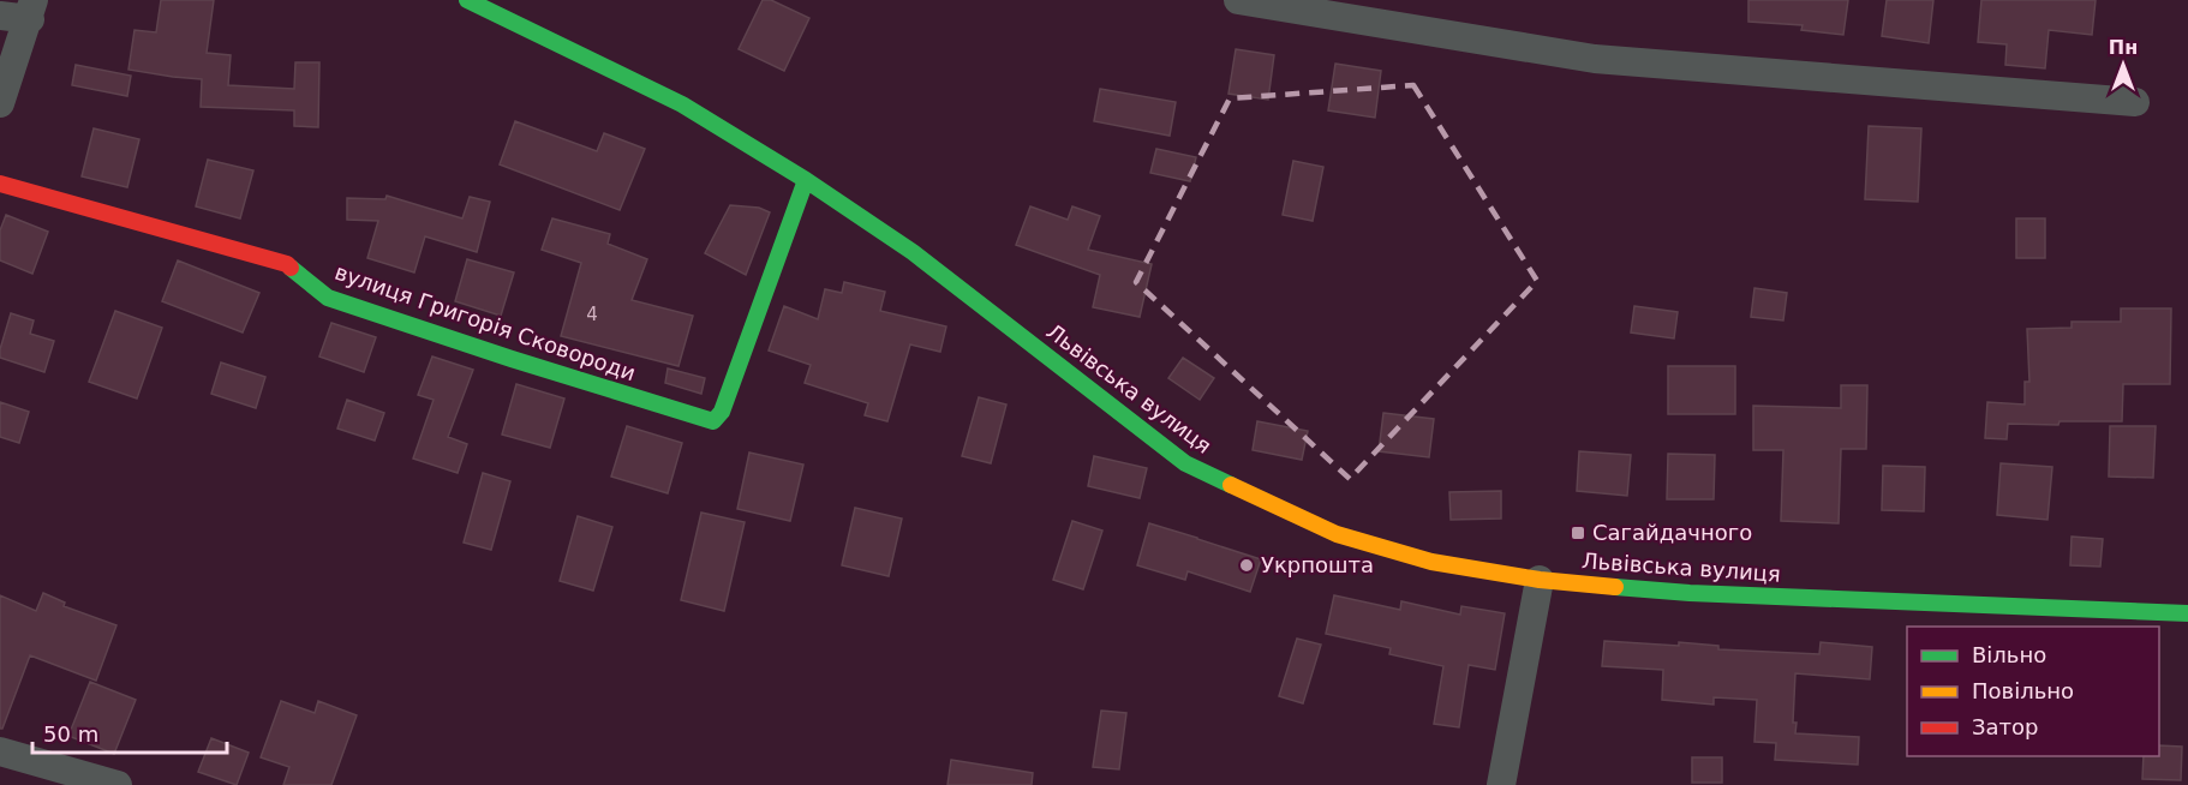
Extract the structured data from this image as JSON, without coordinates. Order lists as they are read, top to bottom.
{
  "streets": {
    "main road": ["вулиця Григорія Сковороди", "Львівська вулиця"]
  },
  "crossings": [
    ["вулиця Григорія Сковороди", "Львівська вулиця"]
  ],
  "places": {
    "transit": ["Сагайдачного"],
    "other": ["Укрпошта"]
  },
  "house_numbers": ["4"],
  "legend": ["Вільно", "Повільно", "Затор"],
  "scale_bar": "50 m",
  "north": "top"
}
